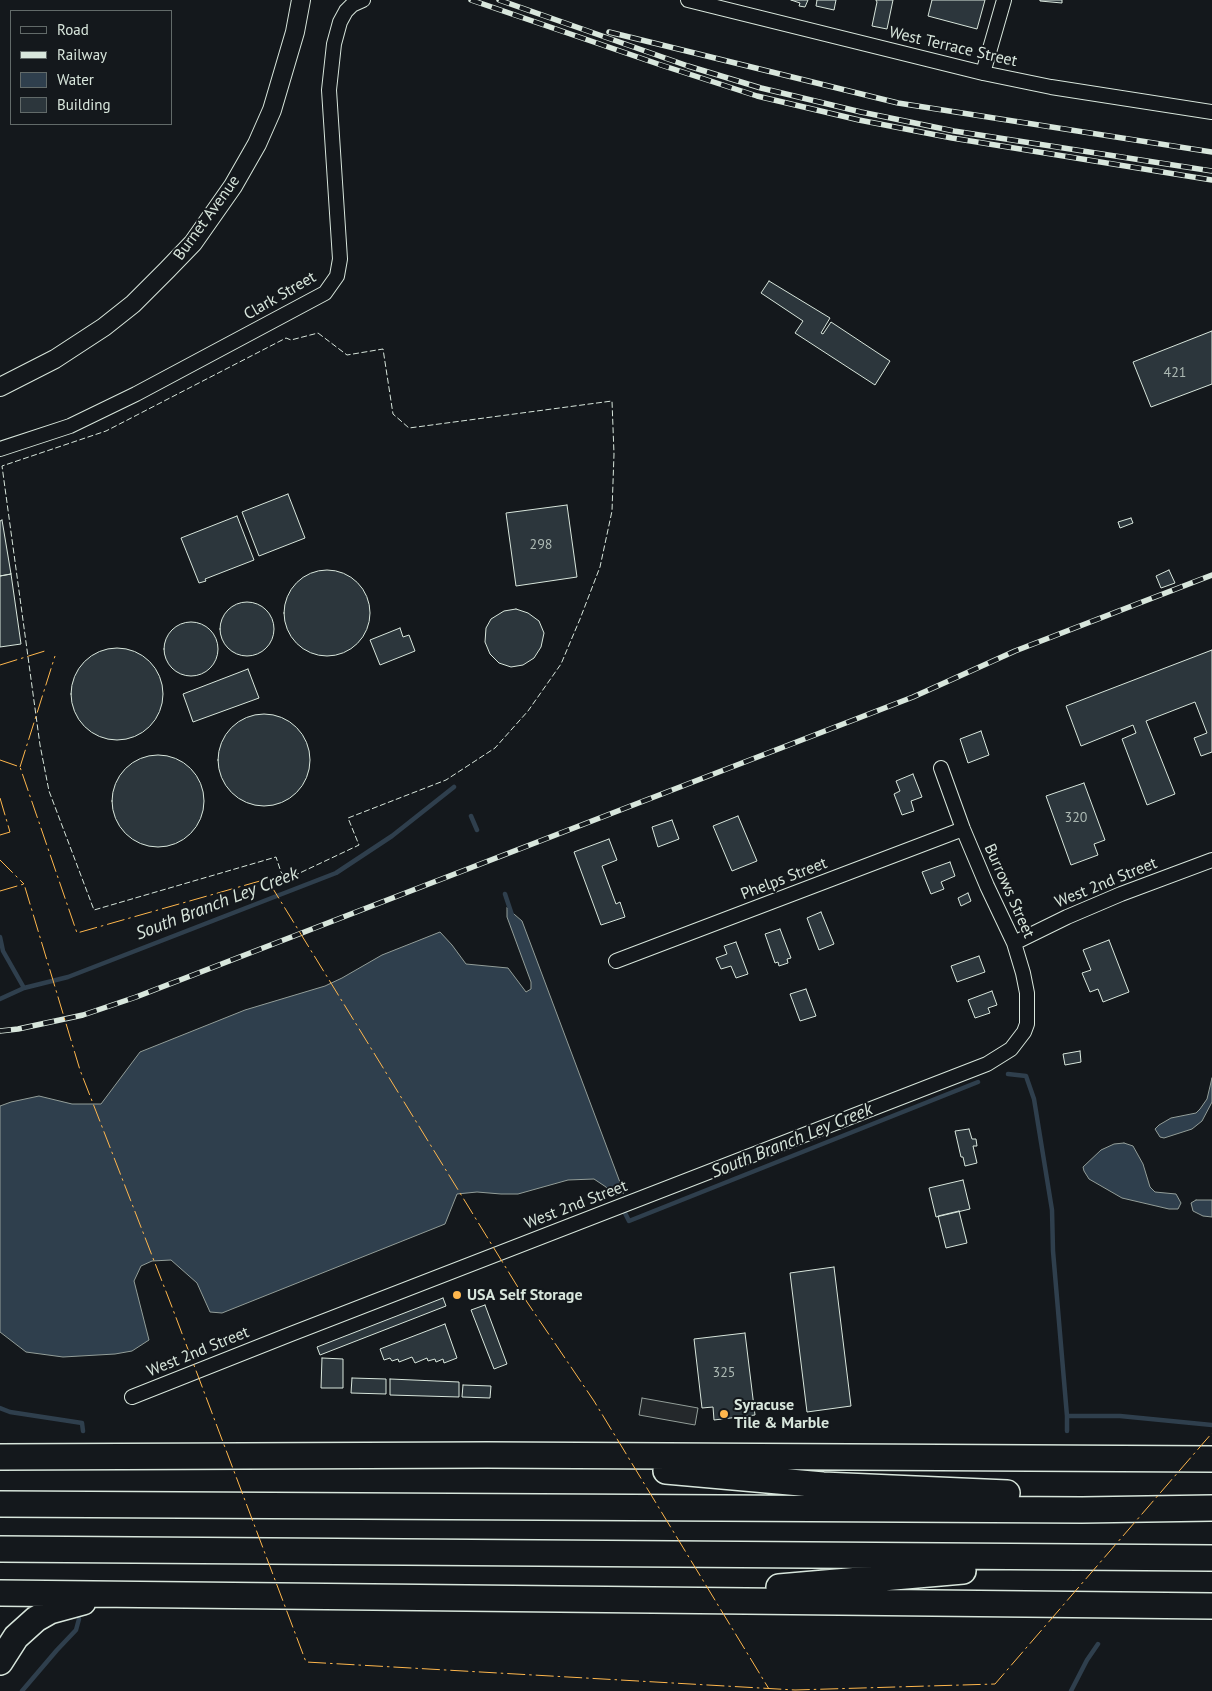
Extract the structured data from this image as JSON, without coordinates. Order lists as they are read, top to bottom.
{
  "streets": {
    "street": [
      "West Terrace Street",
      "Burnet Avenue",
      "Clark Street",
      "Phelps Street",
      "West 2nd Street",
      "Burrows Street"
    ]
  },
  "crossings": [
    ["Phelps Street", "Burrows Street"],
    ["West 2nd Street", "Burrows Street"]
  ],
  "water": ["South Branch Ley Creek"],
  "places": ["USA Self Storage", "Syracuse Tile & Marble"],
  "house_numbers": [
    "421",
    "298",
    "320",
    "325"
  ],
  "legend": [
    "Road",
    "Railway",
    "Water",
    "Building"
  ]
}
